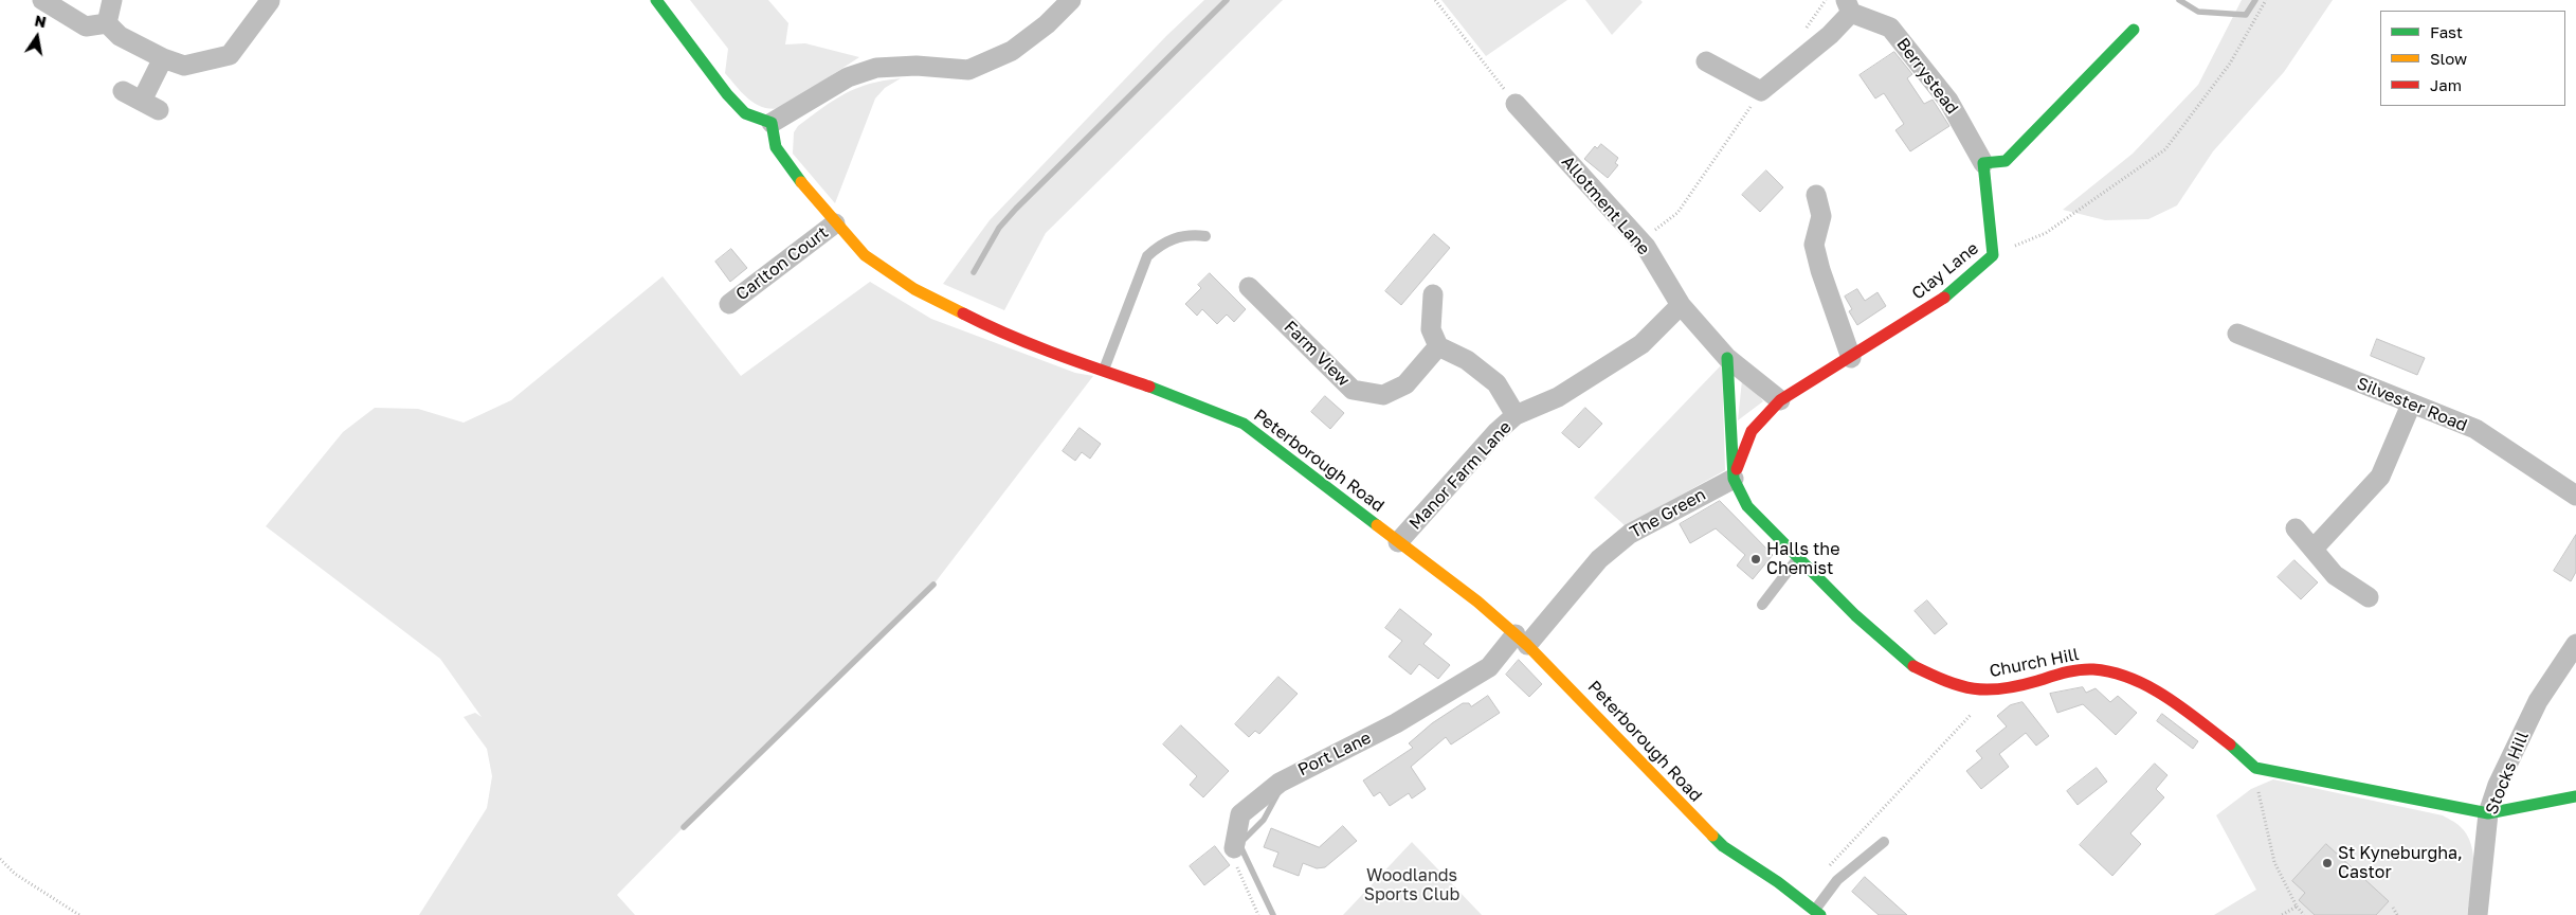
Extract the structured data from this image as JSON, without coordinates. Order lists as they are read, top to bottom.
{
  "streets": {
    "street": [
      "Berrystead",
      "Allotment Lane",
      "Carlton Court",
      "Clay Lane",
      "Farm View",
      "Silvester Road",
      "Peterborough Road",
      "Manor Farm Lane",
      "The Green",
      "Church Hill",
      "Port Lane",
      "Stocks Hill"
    ]
  },
  "crossings": [
    ["Allotment Lane", "Clay Lane"],
    ["Allotment Lane", "Manor Farm Lane"],
    ["Carlton Court", "Peterborough Road"],
    ["Clay Lane", "The Green"],
    ["Clay Lane", "Church Hill"],
    ["Peterborough Road", "Manor Farm Lane"],
    ["Peterborough Road", "The Green"],
    ["Peterborough Road", "Port Lane"],
    ["The Green", "Church Hill"],
    ["The Green", "Port Lane"]
  ],
  "parks": ["Woodlands Sports Club"],
  "places": ["Halls the Chemist", "St Kyneburgha, Castor"],
  "legend": ["Fast", "Slow", "Jam"],
  "north": "top"
}
